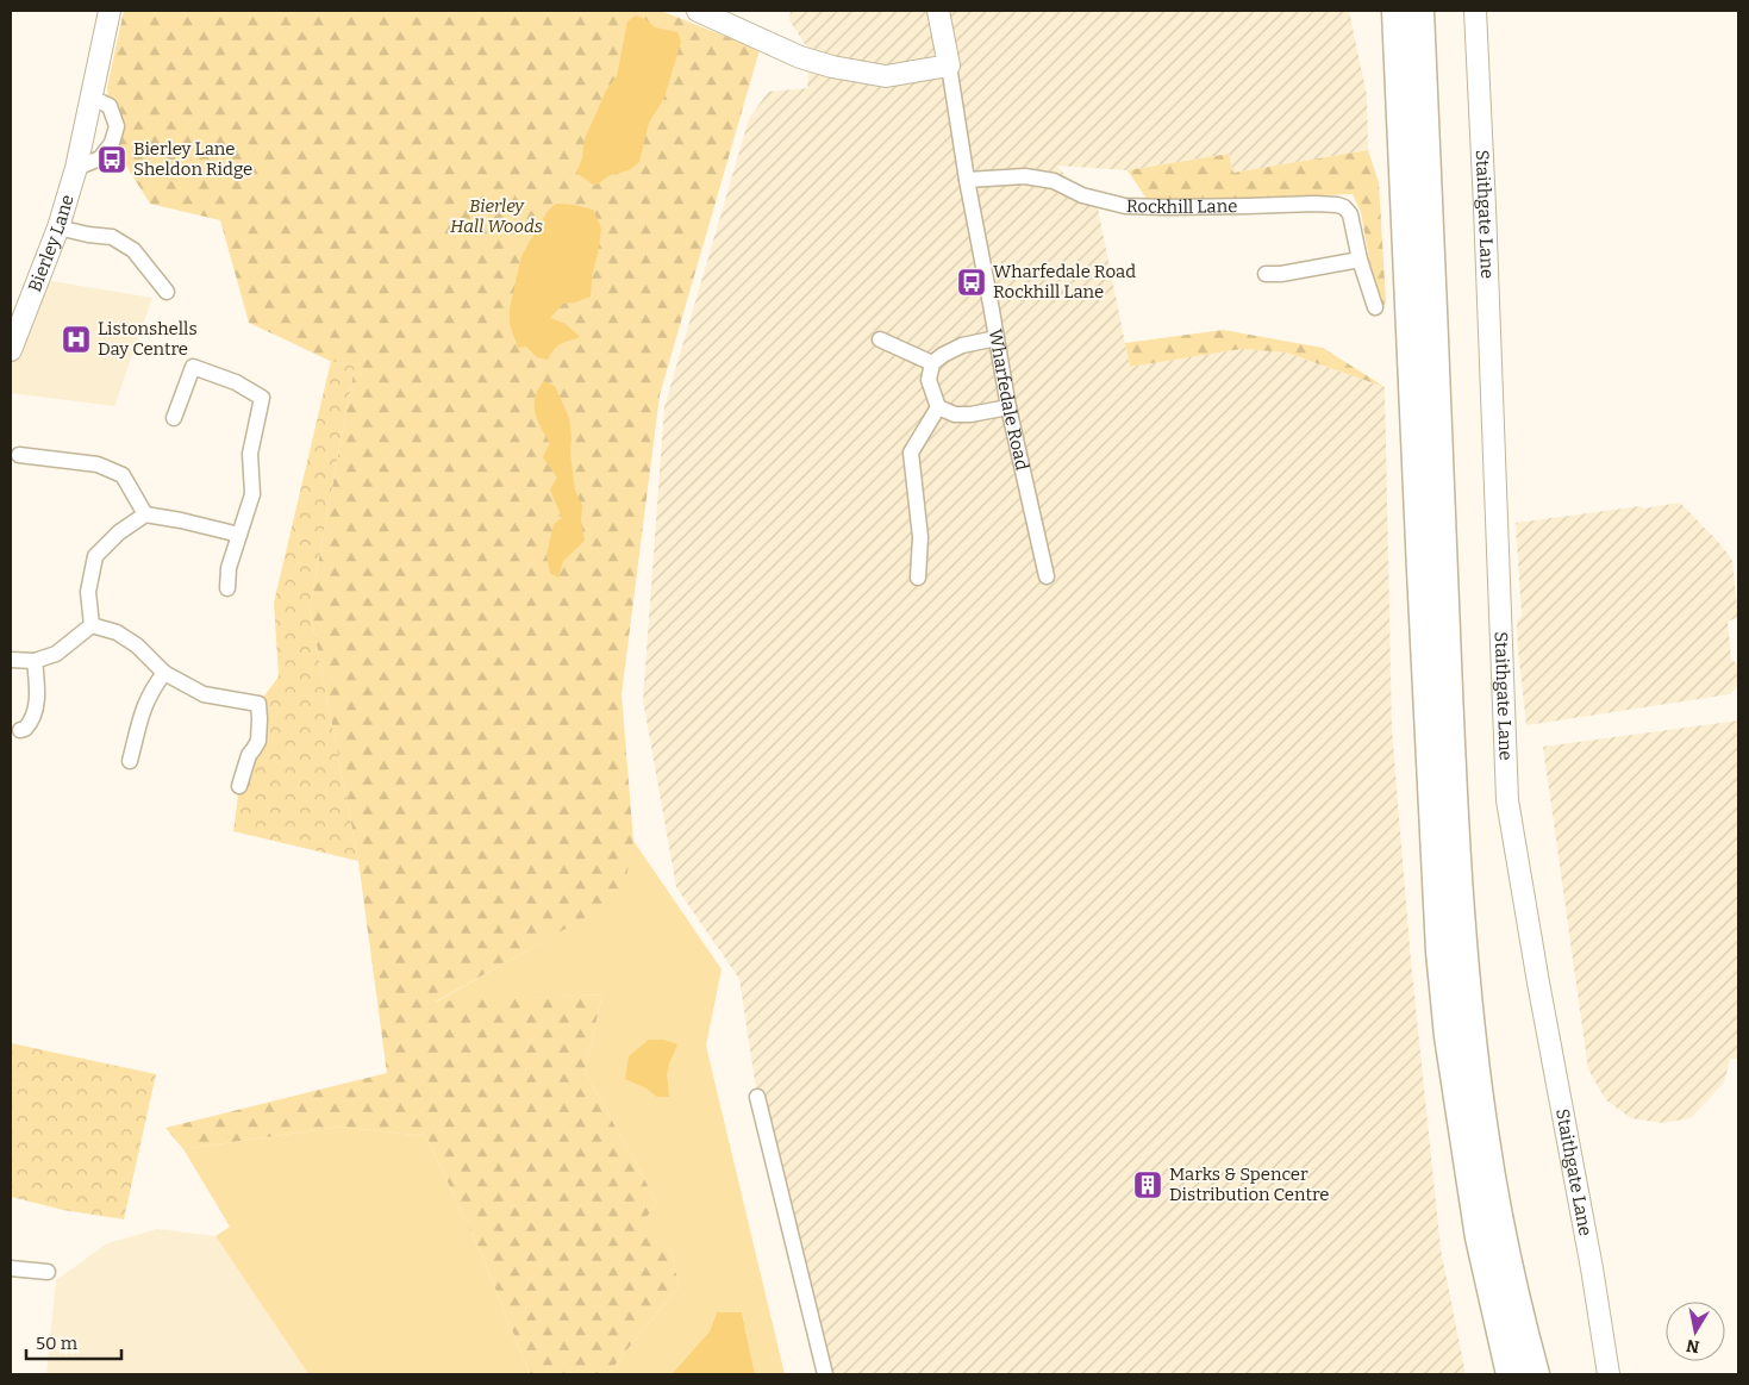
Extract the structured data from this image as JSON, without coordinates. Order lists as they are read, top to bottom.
{
  "streets": {
    "street": [
      "Rockhill Lane",
      "Staithgate Lane",
      "Bierley Lane",
      "Wharfedale Road"
    ]
  },
  "crossings": [
    ["Rockhill Lane", "Wharfedale Road"]
  ],
  "parks": ["Bierley Hall Woods"],
  "places": {
    "bus stop": ["Bierley Lane Sheldon Ridge", "Wharfedale Road Rockhill Lane"],
    "hospital": ["Listonshells Day Centre"],
    "building": ["Marks & Spencer Distribution Centre"]
  },
  "scale_bar": "50 m",
  "north": "bottom"
}
